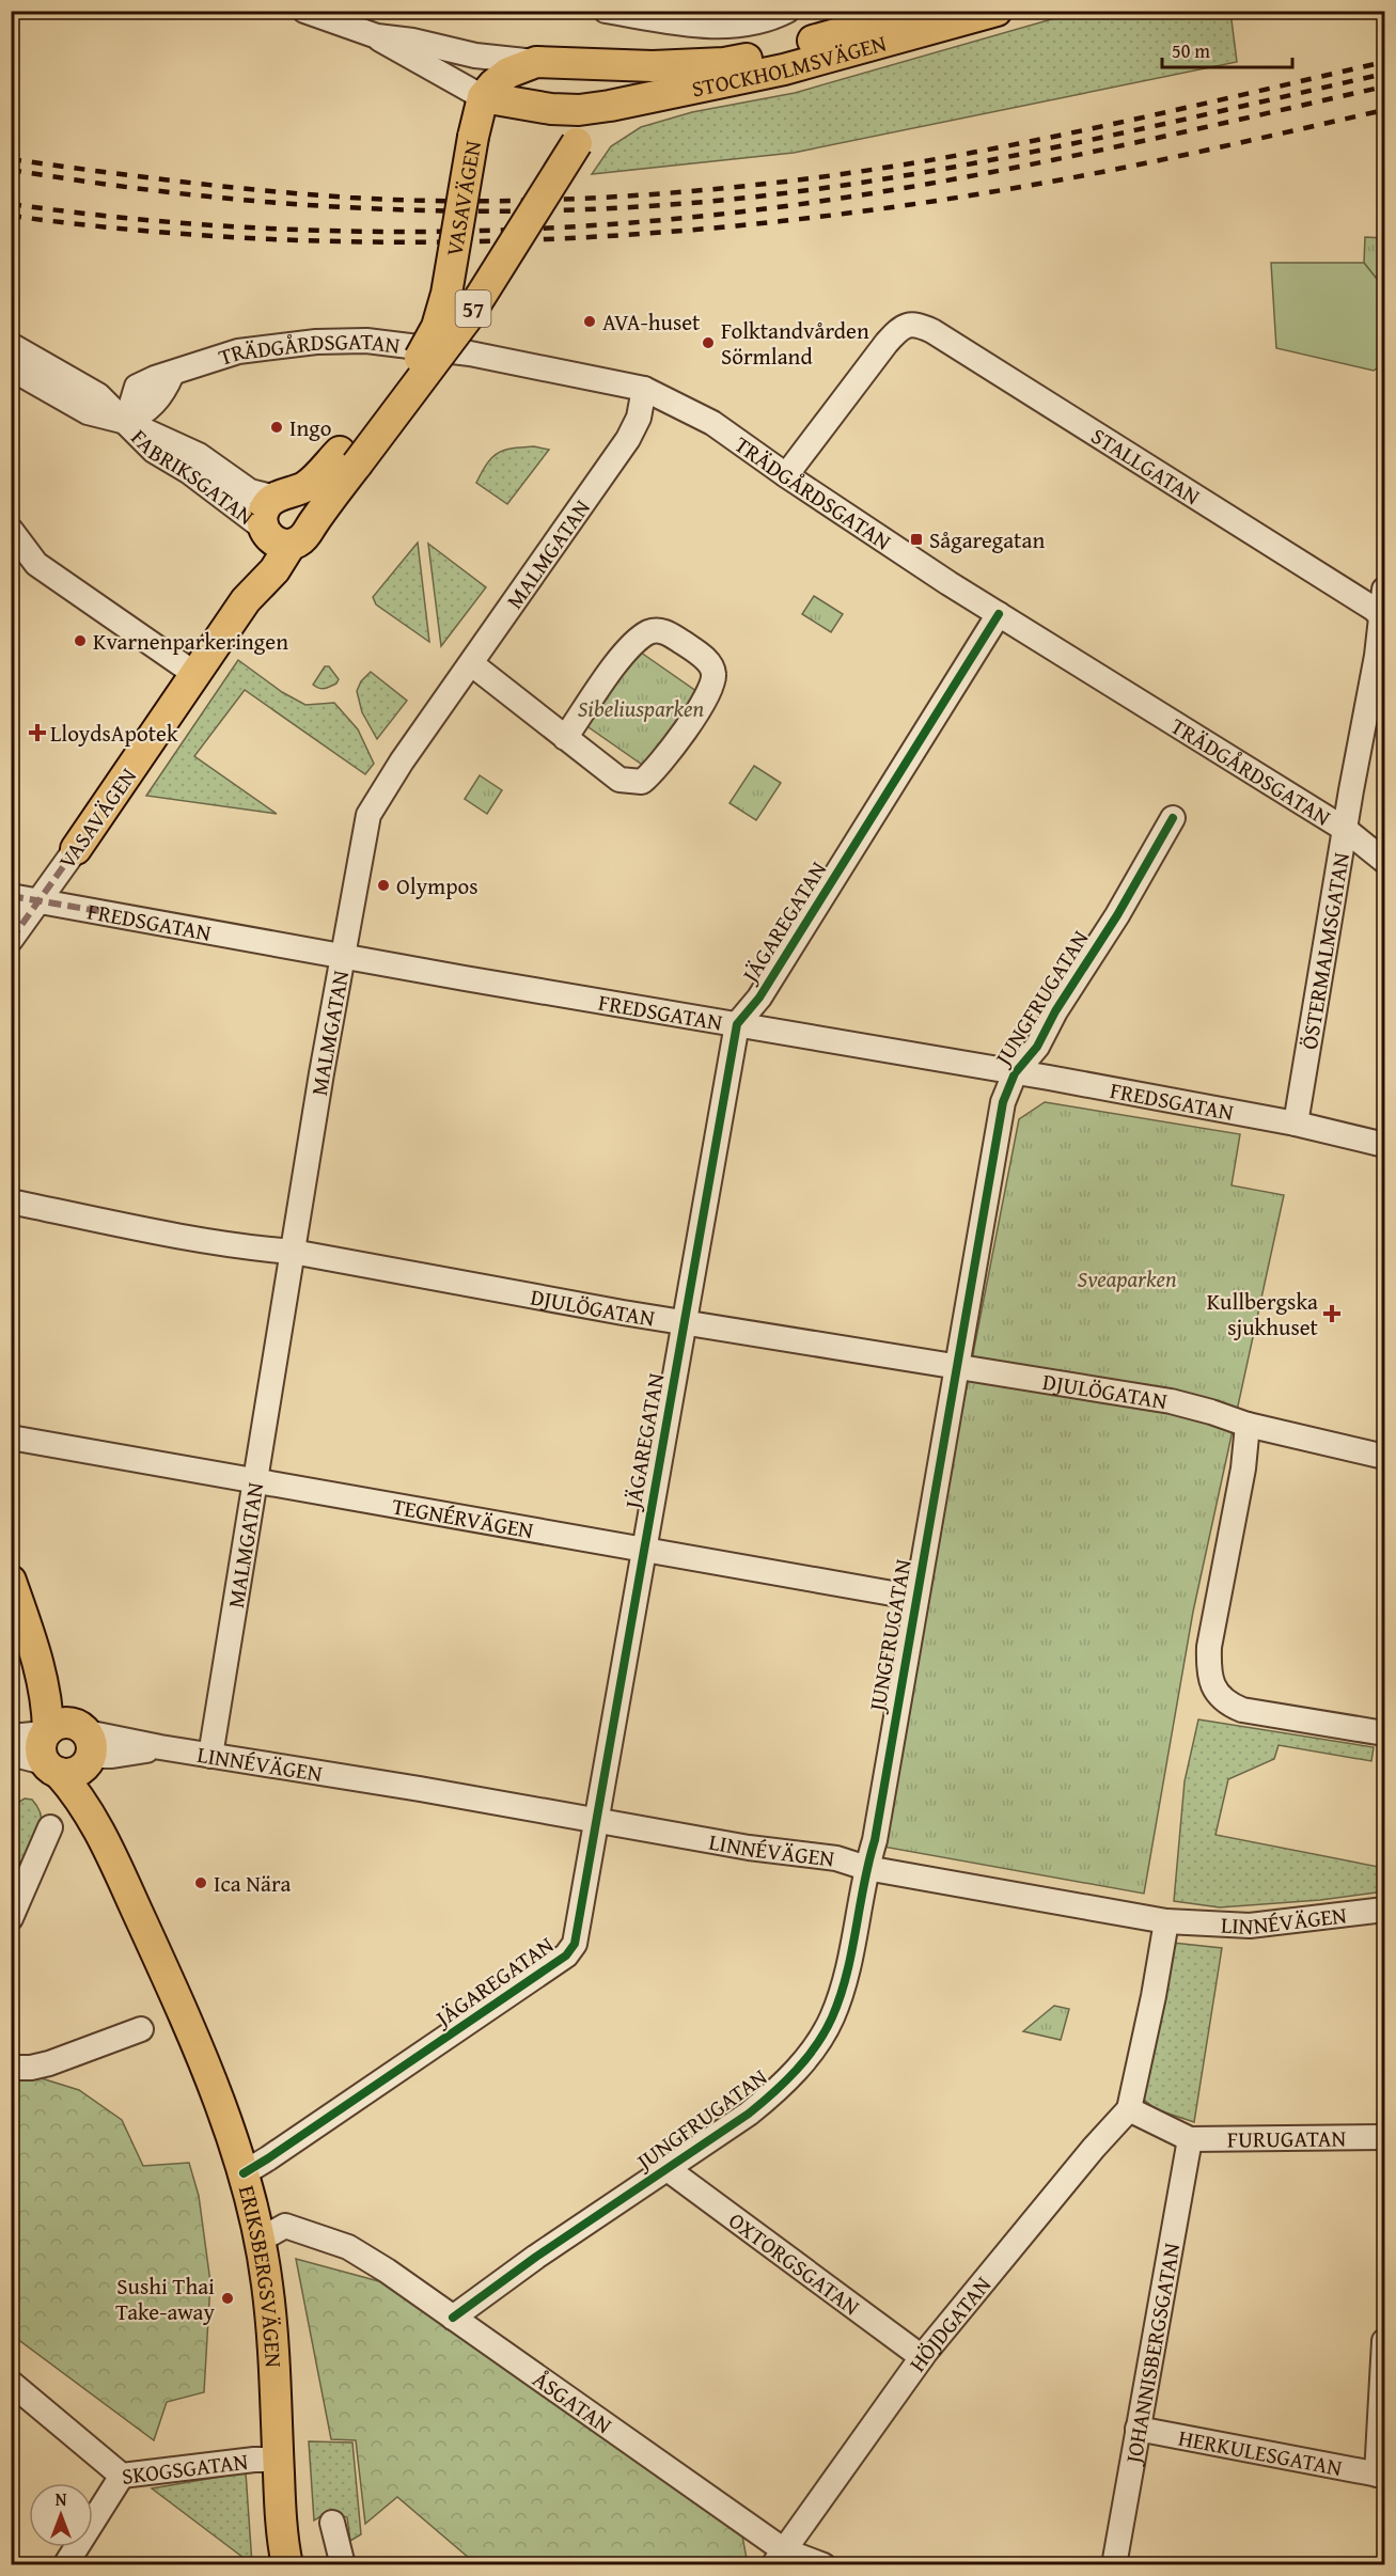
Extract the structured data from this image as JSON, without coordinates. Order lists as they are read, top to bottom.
{
  "streets": {
    "main road": [
      "STOCKHOLMSVÄGEN",
      "VASAVÄGEN",
      "57",
      "ERIKSBERGSVÄGEN"
    ],
    "street": [
      "TRÄDGÅRDSGATAN",
      "STALLGATAN",
      "FABRIKSGATAN",
      "MALMGATAN",
      "FREDSGATAN",
      "JÄGAREGATAN",
      "ÖSTERMALMSGATAN",
      "JUNGFRUGATAN",
      "DJULÖGATAN",
      "TEGNÉRVÄGEN",
      "LINNÉVÄGEN",
      "FURUGATAN",
      "OXTORGSGATAN",
      "HÖJDGATAN",
      "JOHANNISBERGSGATAN",
      "ÅSGATAN",
      "HERKULESGATAN",
      "SKOGSGATAN"
    ]
  },
  "crossings": [
    ["STOCKHOLMSVÄGEN", "VASAVÄGEN"],
    ["STOCKHOLMSVÄGEN", "57"],
    ["VASAVÄGEN", "57"],
    ["VASAVÄGEN", "FABRIKSGATAN"],
    ["VASAVÄGEN", "FREDSGATAN"],
    ["TRÄDGÅRDSGATAN", "STALLGATAN"],
    ["TRÄDGÅRDSGATAN", "FABRIKSGATAN"],
    ["TRÄDGÅRDSGATAN", "MALMGATAN"],
    ["TRÄDGÅRDSGATAN", "JÄGAREGATAN"],
    ["TRÄDGÅRDSGATAN", "ÖSTERMALMSGATAN"],
    ["STALLGATAN", "ÖSTERMALMSGATAN"],
    ["MALMGATAN", "FREDSGATAN"],
    ["MALMGATAN", "DJULÖGATAN"],
    ["MALMGATAN", "TEGNÉRVÄGEN"],
    ["MALMGATAN", "LINNÉVÄGEN"],
    ["FREDSGATAN", "JÄGAREGATAN"],
    ["FREDSGATAN", "ÖSTERMALMSGATAN"],
    ["FREDSGATAN", "JUNGFRUGATAN"],
    ["JÄGAREGATAN", "DJULÖGATAN"],
    ["JÄGAREGATAN", "TEGNÉRVÄGEN"],
    ["JÄGAREGATAN", "LINNÉVÄGEN"],
    ["JÄGAREGATAN", "ERIKSBERGSVÄGEN"],
    ["JUNGFRUGATAN", "DJULÖGATAN"],
    ["JUNGFRUGATAN", "TEGNÉRVÄGEN"],
    ["JUNGFRUGATAN", "LINNÉVÄGEN"],
    ["JUNGFRUGATAN", "OXTORGSGATAN"],
    ["JUNGFRUGATAN", "ÅSGATAN"],
    ["LINNÉVÄGEN", "ERIKSBERGSVÄGEN"],
    ["FURUGATAN", "JOHANNISBERGSGATAN"],
    ["OXTORGSGATAN", "HÖJDGATAN"],
    ["ERIKSBERGSVÄGEN", "ÅSGATAN"],
    ["ERIKSBERGSVÄGEN", "SKOGSGATAN"],
    ["HÖJDGATAN", "ÅSGATAN"],
    ["JOHANNISBERGSGATAN", "HERKULESGATAN"]
  ],
  "parks": ["Sibeliusparken", "Sveaparken"],
  "places": {
    "other": [
      "AVA-huset",
      "Folktandvården Sörmland",
      "Ingo",
      "Kvarnenparkeringen",
      "Olympos",
      "Ica Nära",
      "Sushi Thai Take-away"
    ],
    "transit": ["Sågaregatan"],
    "health": ["LloydsApotek", "Kullbergska sjukhuset"]
  },
  "scale_bar": "50 m",
  "north": "top"
}
